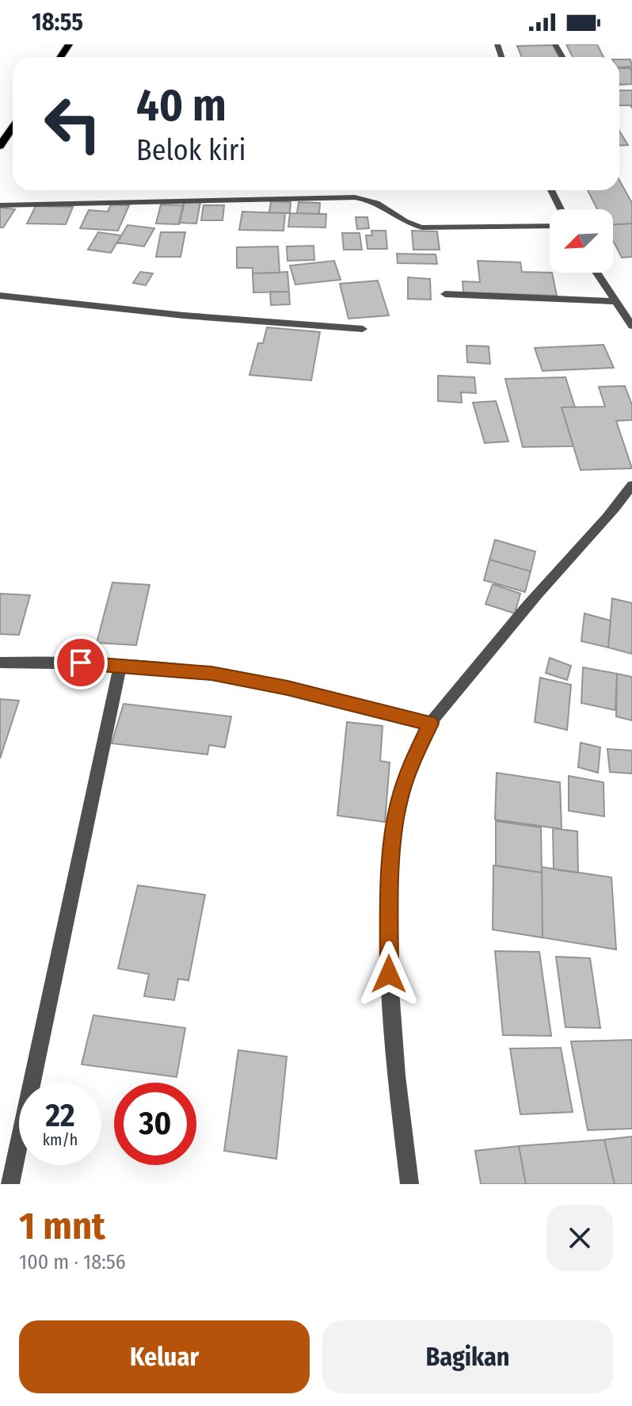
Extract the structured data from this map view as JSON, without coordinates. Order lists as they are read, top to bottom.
{
  "north": "bottom left",
  "page": {
    "status": "18:55",
    "turn": ["40 m", "Belok kiri"],
    "speed": "22 km/h",
    "limit": "30",
    "heading": ["1 mnt", "100 m · 18:56"],
    "buttons": ["Keluar", "Bagikan"]
  }
}
